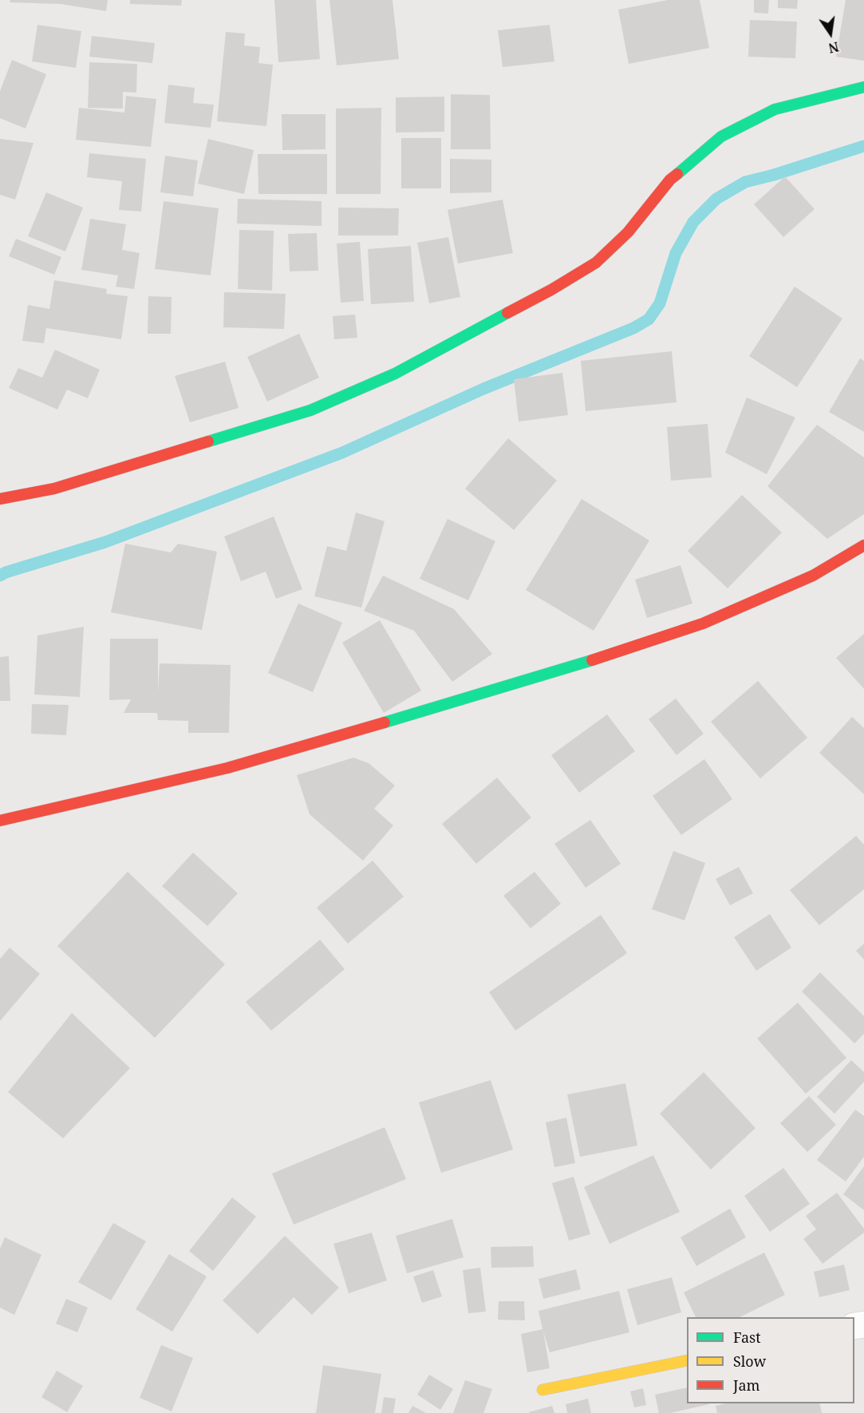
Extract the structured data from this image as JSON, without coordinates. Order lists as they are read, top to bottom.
{
  "legend": ["Fast", "Slow", "Jam"],
  "north": "bottom"
}
